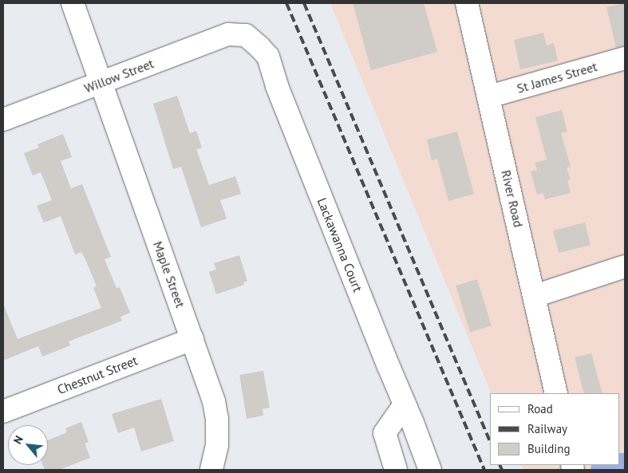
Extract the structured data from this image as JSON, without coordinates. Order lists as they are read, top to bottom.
{
  "streets": {
    "street": [
      "Willow Street",
      "St James Street",
      "River Road",
      "Lackawanna Court",
      "Maple Street",
      "Chestnut Street"
    ]
  },
  "crossings": [
    ["Willow Street", "Lackawanna Court"],
    ["Willow Street", "Maple Street"],
    ["St James Street", "River Road"],
    ["Maple Street", "Chestnut Street"]
  ],
  "legend": ["Road", "Railway", "Building"],
  "north": "top left"
}
